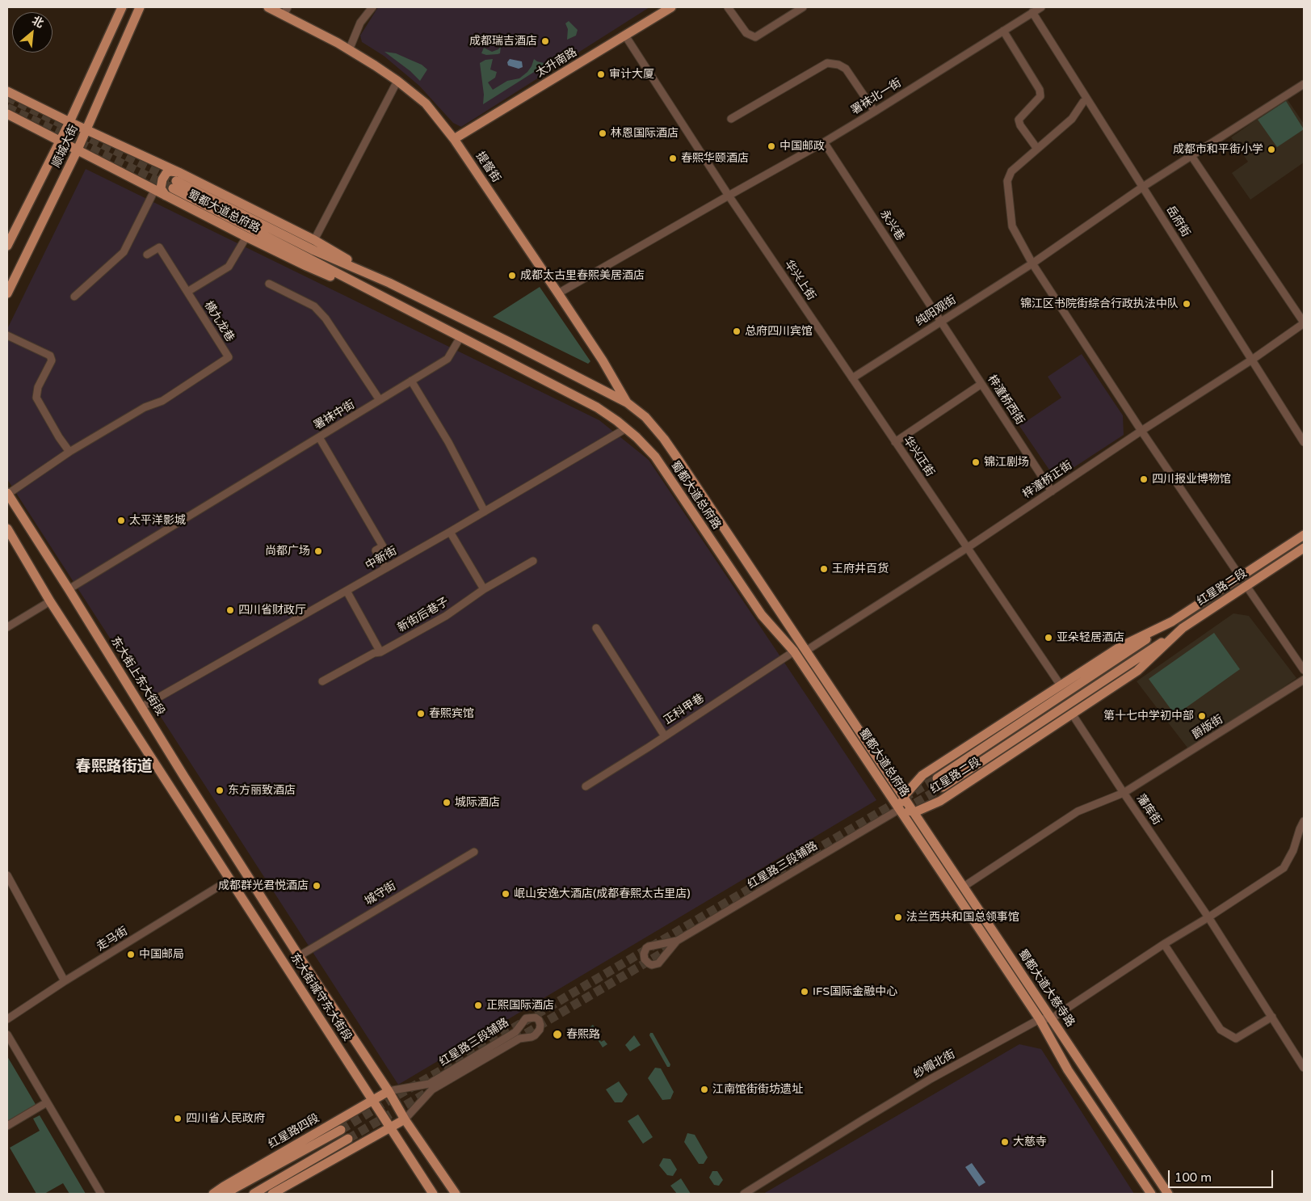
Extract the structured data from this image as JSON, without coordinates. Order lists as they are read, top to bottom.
{
  "streets": {
    "main road": [
      "太升南路",
      "顺城大街",
      "提督街",
      "蜀都大道总府路",
      "红星路二段",
      "东大街上东大街段",
      "蜀都大道大慈寺路",
      "东大街城守东大街段",
      "红星路四段"
    ],
    "street": [
      "署袜北一街",
      "岳府街",
      "永兴巷",
      "华兴上街",
      "纯阳观街",
      "横九龙巷",
      "梓潼桥西街",
      "署袜中街",
      "华兴正街",
      "梓潼桥正街",
      "中新街",
      "新街后巷子",
      "正科甲巷",
      "爵版街",
      "藩库街",
      "红星路三段辅路",
      "城守街",
      "走马街",
      "纱帽北街"
    ]
  },
  "crossings": [
    ["太升南路", "提督街"],
    ["太升南路", "华兴上街"],
    ["署袜北一街", "提督街"],
    ["署袜北一街", "岳府街"],
    ["署袜北一街", "永兴巷"],
    ["署袜北一街", "华兴上街"],
    ["顺城大街", "蜀都大道总府路"],
    ["提督街", "蜀都大道总府路"],
    ["蜀都大道总府路", "署袜中街"],
    ["蜀都大道总府路", "梓潼桥正街"],
    ["蜀都大道总府路", "中新街"],
    ["蜀都大道总府路", "红星路二段"],
    ["蜀都大道总府路", "正科甲巷"],
    ["蜀都大道总府路", "红星路三段辅路"],
    ["蜀都大道总府路", "蜀都大道大慈寺路"],
    ["岳府街", "纯阳观街"],
    ["岳府街", "梓潼桥正街"],
    ["永兴巷", "纯阳观街"],
    ["永兴巷", "梓潼桥西街"],
    ["华兴上街", "纯阳观街"],
    ["华兴上街", "华兴正街"],
    ["纯阳观街", "梓潼桥西街"],
    ["纯阳观街", "华兴正街"],
    ["梓潼桥西街", "梓潼桥正街"],
    ["署袜中街", "东大街上东大街段"],
    ["华兴正街", "梓潼桥正街"],
    ["华兴正街", "红星路二段"],
    ["中新街", "东大街上东大街段"],
    ["红星路二段", "藩库街"],
    ["红星路二段", "红星路三段辅路"],
    ["红星路二段", "蜀都大道大慈寺路"],
    ["东大街上东大街段", "东大街城守东大街段"],
    ["爵版街", "藩库街"],
    ["爵版街", "蜀都大道大慈寺路"],
    ["红星路三段辅路", "蜀都大道大慈寺路"],
    ["红星路三段辅路", "东大街城守东大街段"],
    ["红星路三段辅路", "红星路四段"],
    ["城守街", "东大街城守东大街段"],
    ["走马街", "东大街城守东大街段"],
    ["蜀都大道大慈寺路", "纱帽北街"],
    ["东大街城守东大街段", "红星路四段"]
  ],
  "districts": ["春熙路街道"],
  "places": [
    "成都瑞吉酒店",
    "审计大厦",
    "林恩国际酒店",
    "中国邮政",
    "成都市和平街小学",
    "春熙华颐酒店",
    "成都太古里春熙美居酒店",
    "锦江区书院街综合行政执法中队",
    "总府四川宾馆",
    "锦江剧场",
    "四川报业博物馆",
    "太平洋影城",
    "尚都广场",
    "王府井百货",
    "四川省财政厅",
    "亚朵轻居酒店",
    "春熙宾馆",
    "第十七中学初中部",
    "东方丽致酒店",
    "城际酒店",
    "成都群光君悦酒店",
    "岷山安逸大酒店(成都春熙太古里店)",
    "法兰西共和国总领事馆",
    "中国邮局",
    "IFS国际金融中心",
    "正熙国际酒店",
    "春熙路",
    "江南馆街街坊遗址",
    "四川省人民政府",
    "大慈寺"
  ],
  "scale_bar": "100 m",
  "north": "top right"
}
